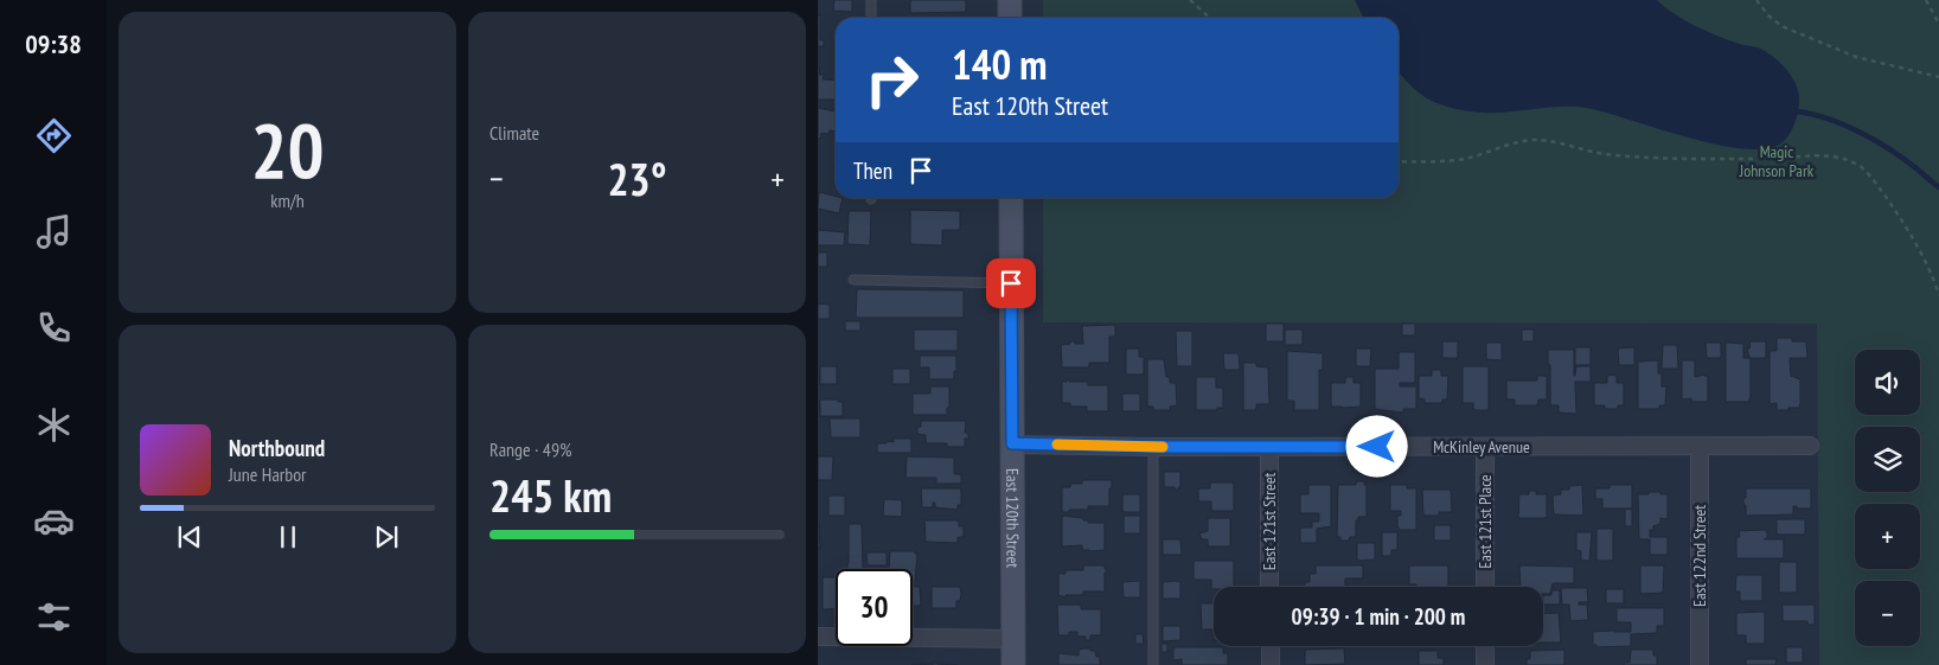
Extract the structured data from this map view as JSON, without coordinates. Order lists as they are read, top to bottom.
{
  "streets": {
    "street": [
      "McKinley Avenue",
      "East 120th Street",
      "East 121st Street",
      "East 121st Place",
      "East 122nd Street"
    ]
  },
  "crossings": [
    ["McKinley Avenue", "East 120th Street"],
    ["McKinley Avenue", "East 121st Street"],
    ["McKinley Avenue", "East 121st Place"],
    ["McKinley Avenue", "East 122nd Street"]
  ],
  "parks": ["Magic Johnson Park"],
  "page": {
    "tabs": "09:38",
    "tile": [
      ["20", "km/h"],
      "Climate",
      ["Range · 49%", "245 km"]
    ],
    "turn": ["140 m", "East 120th Street"],
    "then": "Then",
    "heat": ["−", "23°", "+"],
    "map_buttons": ["+", "−"],
    "song": ["Northbound", "June Harbor"],
    "limit": "30",
    "trip": "09:39 · 1 min · 200 m"
  }
}
